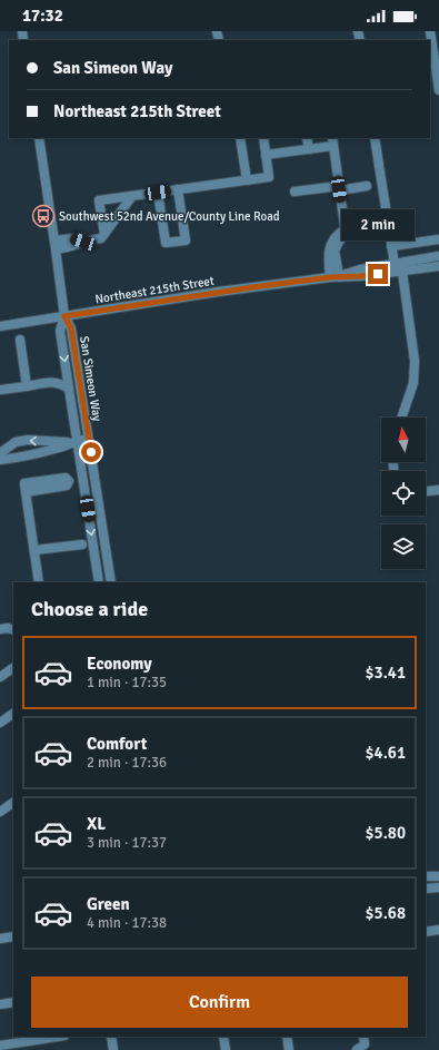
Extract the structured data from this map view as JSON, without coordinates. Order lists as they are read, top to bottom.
{
  "streets": {
    "street": ["Northeast 215th Street", "San Simeon Way"]
  },
  "crossings": [
    ["Northeast 215th Street", "San Simeon Way"]
  ],
  "places": {
    "bus stop": ["Southwest 52nd Avenue/County Line Road"]
  },
  "north": "top",
  "page": {
    "status": "17:32",
    "banner": ["San Simeon Way", "Northeast 215th Street"],
    "bubble": "2 min",
    "heading": "Choose a ride",
    "list": [
      {
        "name": "Economy",
        "note": "1 min · 17:35",
        "value": "$3.41"
      },
      {
        "name": "Comfort",
        "note": "2 min · 17:36",
        "value": "$4.61"
      },
      {
        "name": "XL",
        "note": "3 min · 17:37",
        "value": "$5.80"
      },
      {
        "name": "Green",
        "note": "4 min · 17:38",
        "value": "$5.68"
      }
    ],
    "buttons": "Confirm"
  }
}
